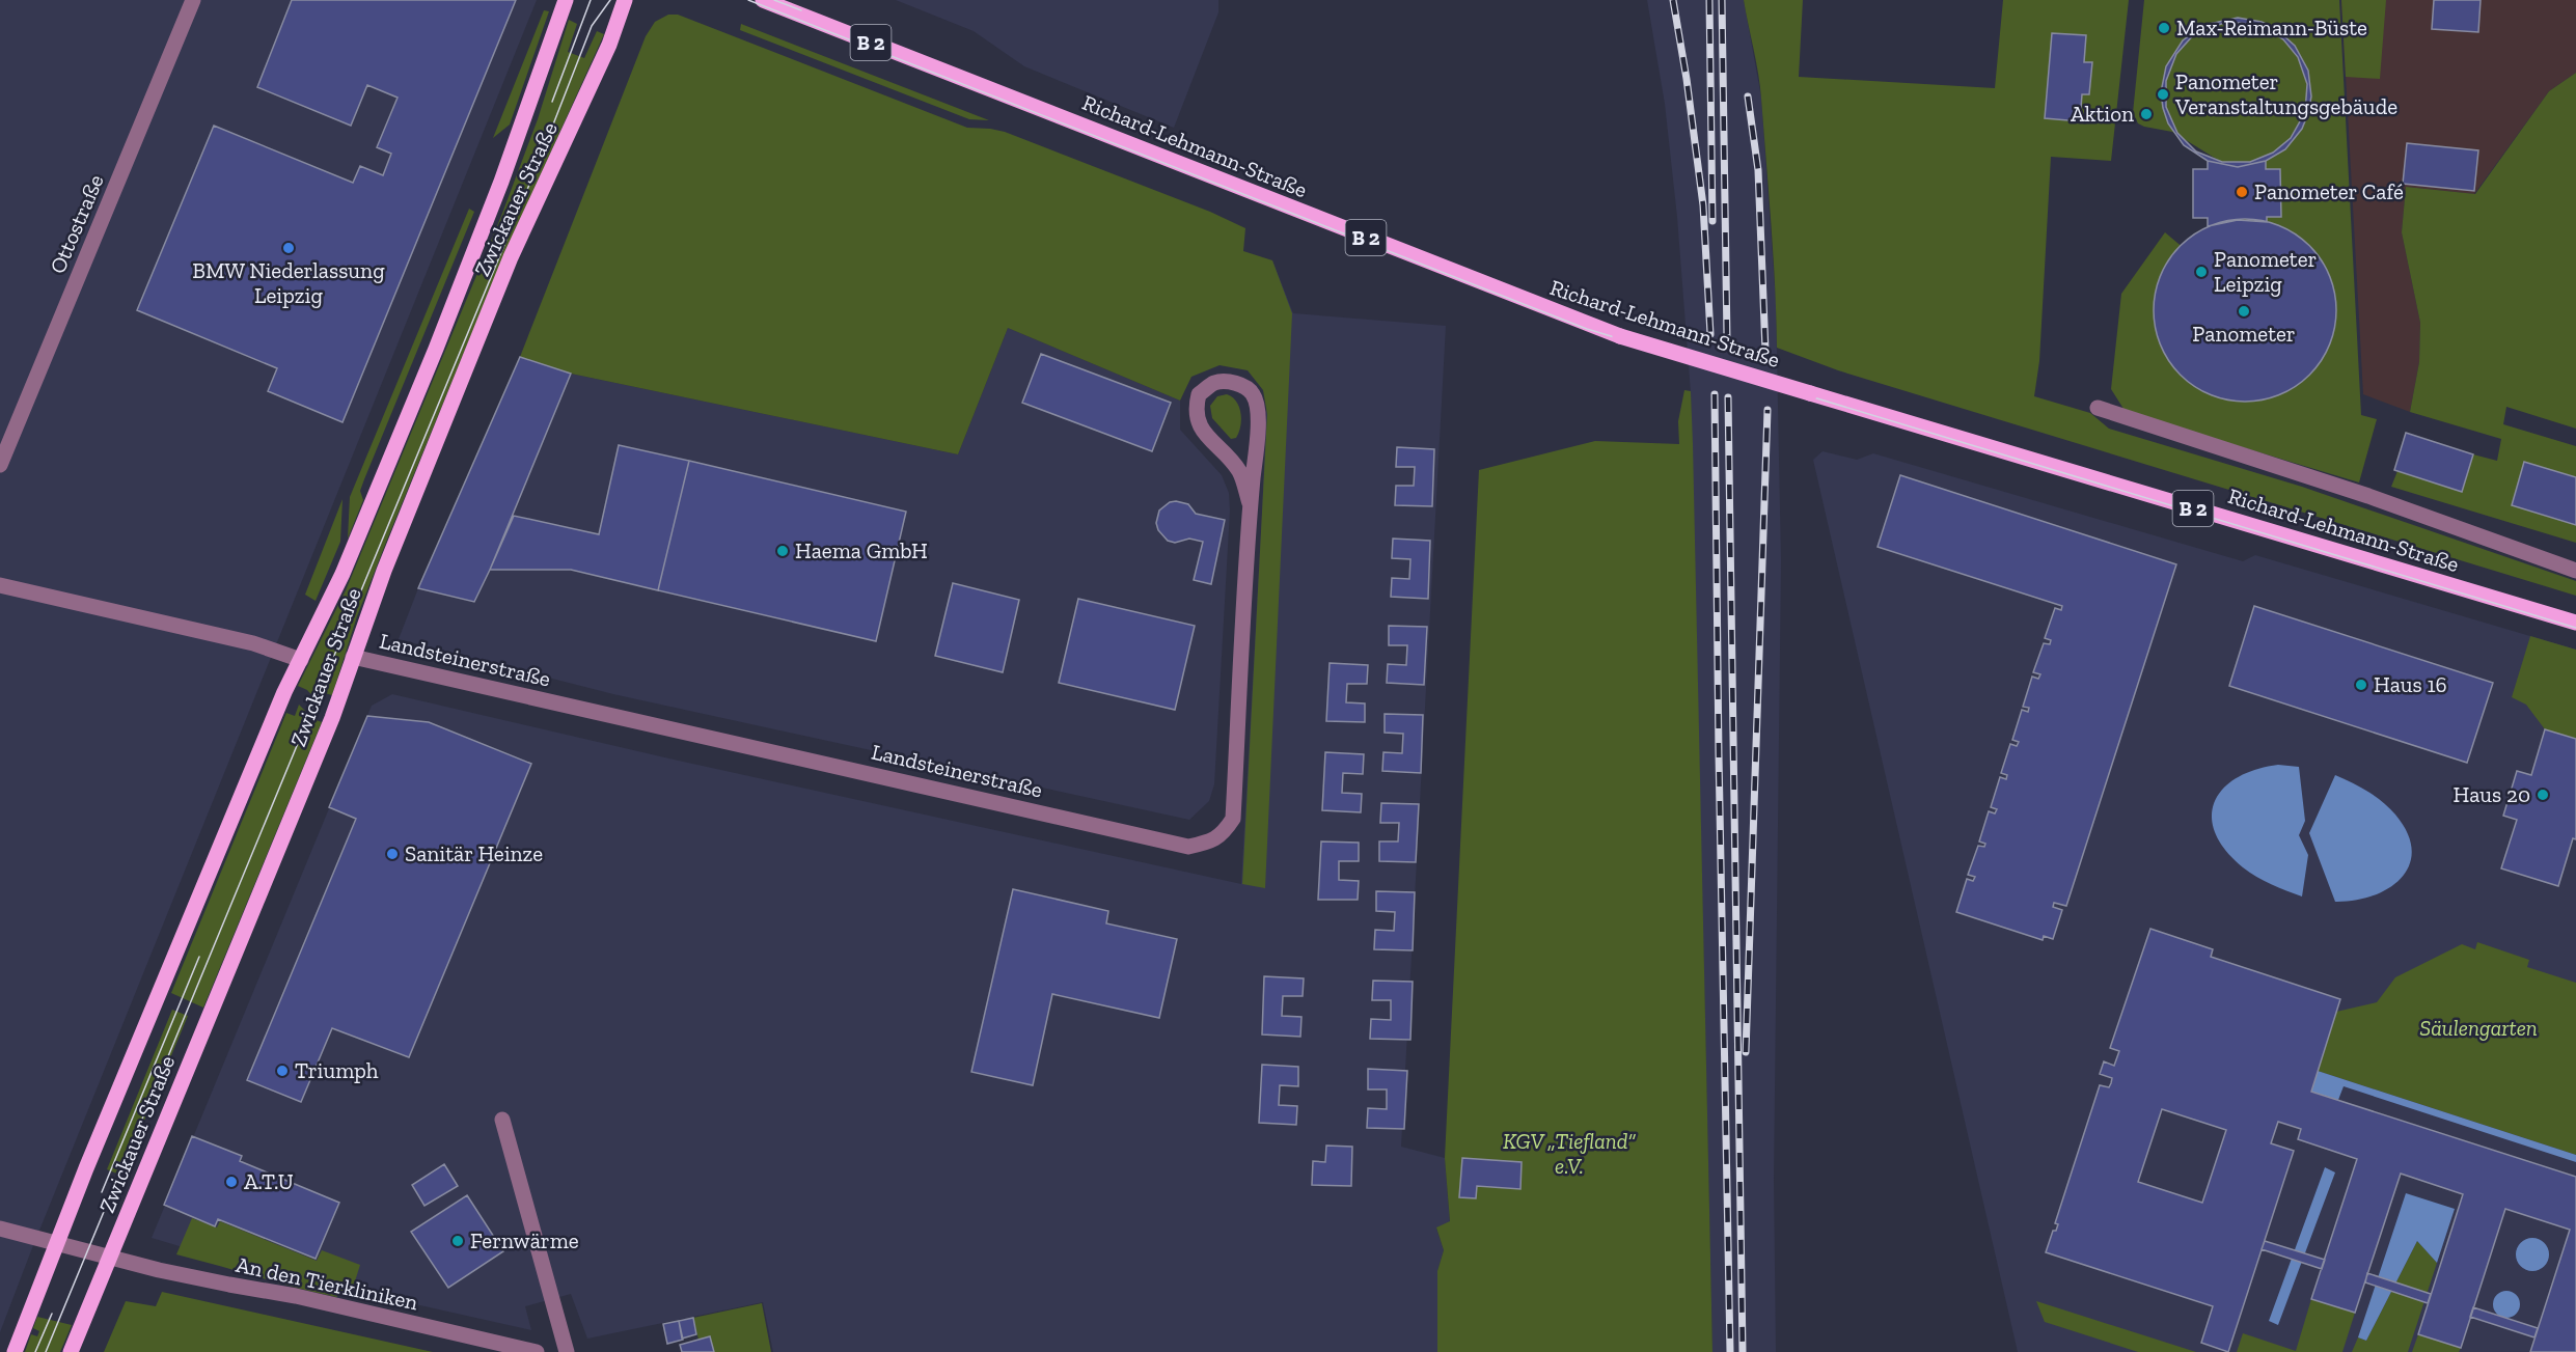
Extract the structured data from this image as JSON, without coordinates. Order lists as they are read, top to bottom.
{
  "streets": {
    "main road": ["B 2", "Richard-Lehmann-Straße", "Zwickauer Straße"],
    "street": ["Ottostraße", "Landsteinerstraße", "An den Tierkliniken"]
  },
  "crossings": [
    ["Zwickauer Straße", "Landsteinerstraße"],
    ["Zwickauer Straße", "An den Tierkliniken"]
  ],
  "parks": ["Säulengarten", "KGV „Tiefland“ e.V."],
  "places": [
    "Max-Reimann-Büste",
    "Panometer Veranstaltungsgebäude",
    "Aktion",
    "Panometer Café",
    "BMW Niederlassung Leipzig",
    "Panometer Leipzig",
    "Panometer",
    "Haema GmbH",
    "Haus 16",
    "Haus 20",
    "Sanitär Heinze",
    "Triumph",
    "A.T.U",
    "Fernwärme"
  ]
}
